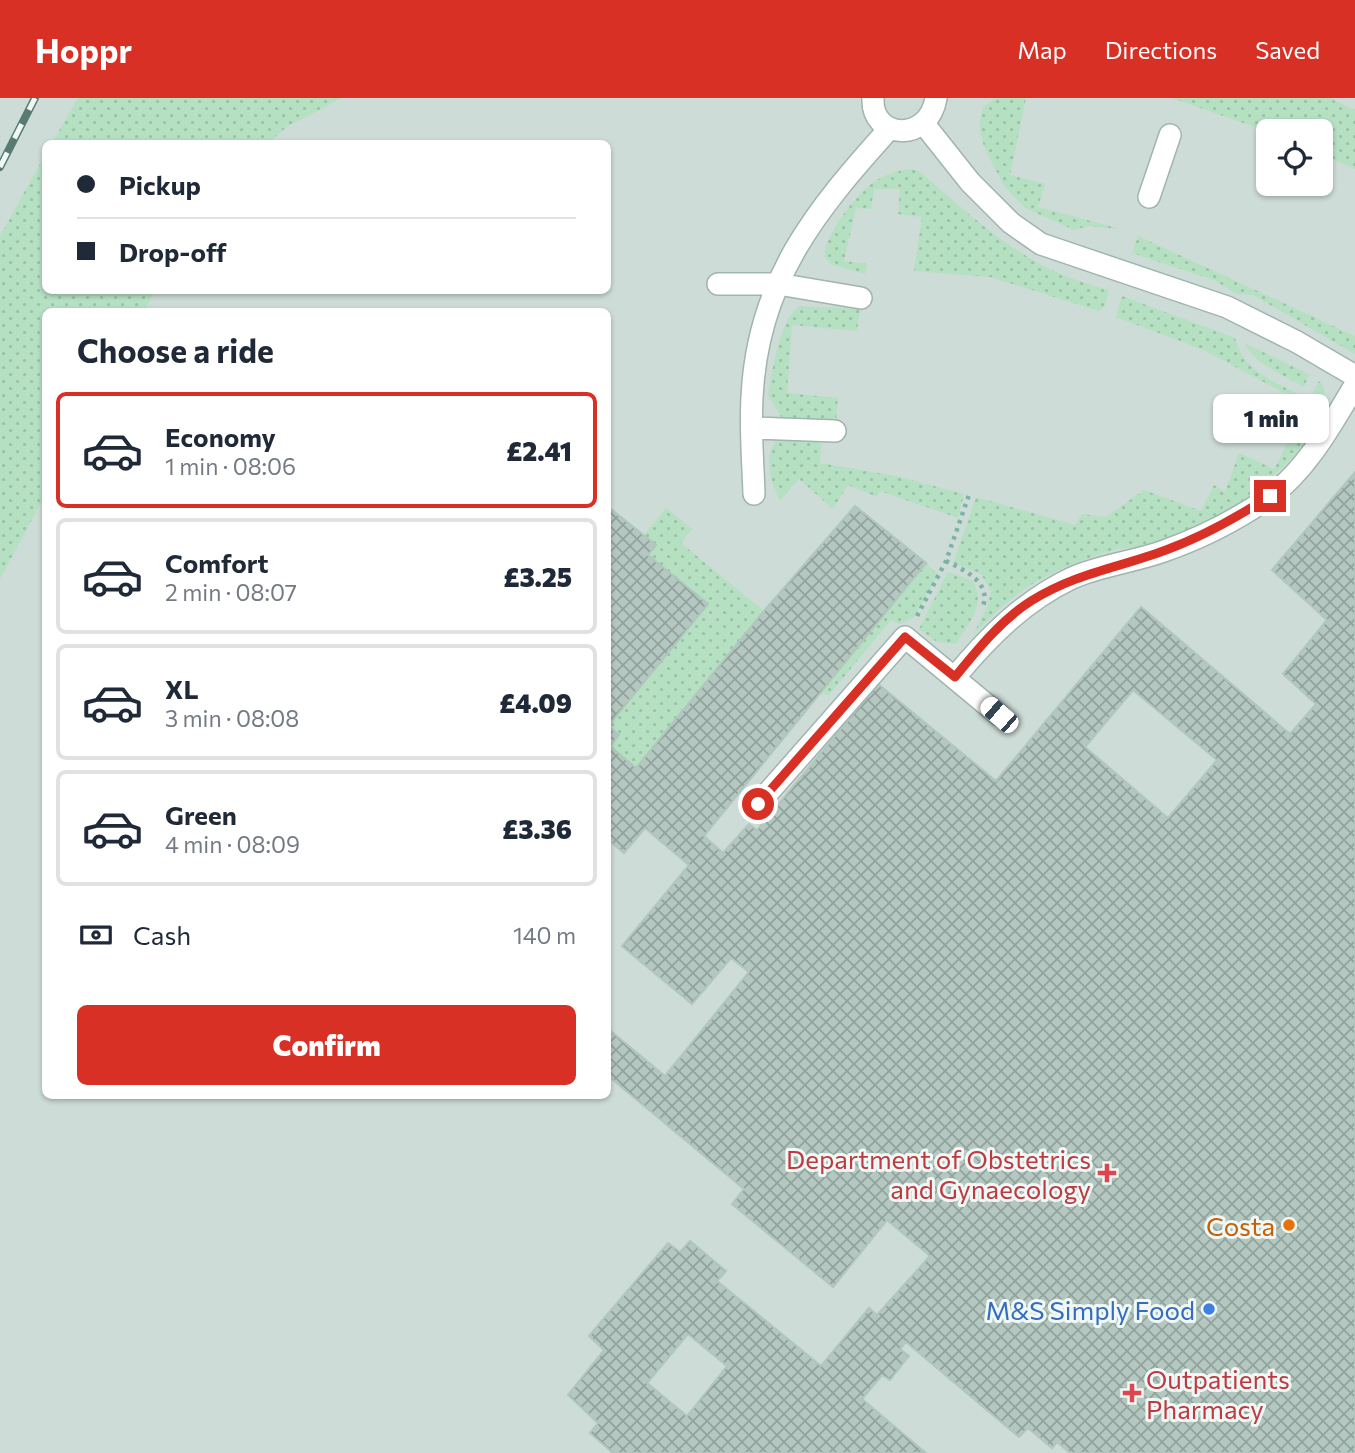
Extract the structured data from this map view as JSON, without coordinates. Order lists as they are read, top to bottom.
{
  "places": {
    "health": ["Department of Obstetrics and Gynaecology", "Outpatients Pharmacy"],
    "other": ["Costa", "M&S Simply Food"]
  },
  "page": {
    "header": "Hoppr",
    "nav": ["Map", "Directions", "Saved"],
    "banner": ["Pickup", "Drop-off"],
    "heading": "Choose a ride",
    "list": [
      {
        "name": "Economy",
        "note": "1 min · 08:06",
        "value": "£2.41"
      },
      {
        "name": "Comfort",
        "note": "2 min · 08:07",
        "value": "£3.25"
      },
      {
        "name": "XL",
        "note": "3 min · 08:08",
        "value": "£4.09"
      },
      {
        "name": "Green",
        "note": "4 min · 08:09",
        "value": "£3.36"
      }
    ],
    "bubble": "1 min",
    "pay": ["Cash", "140 m"],
    "buttons": "Confirm"
  }
}
